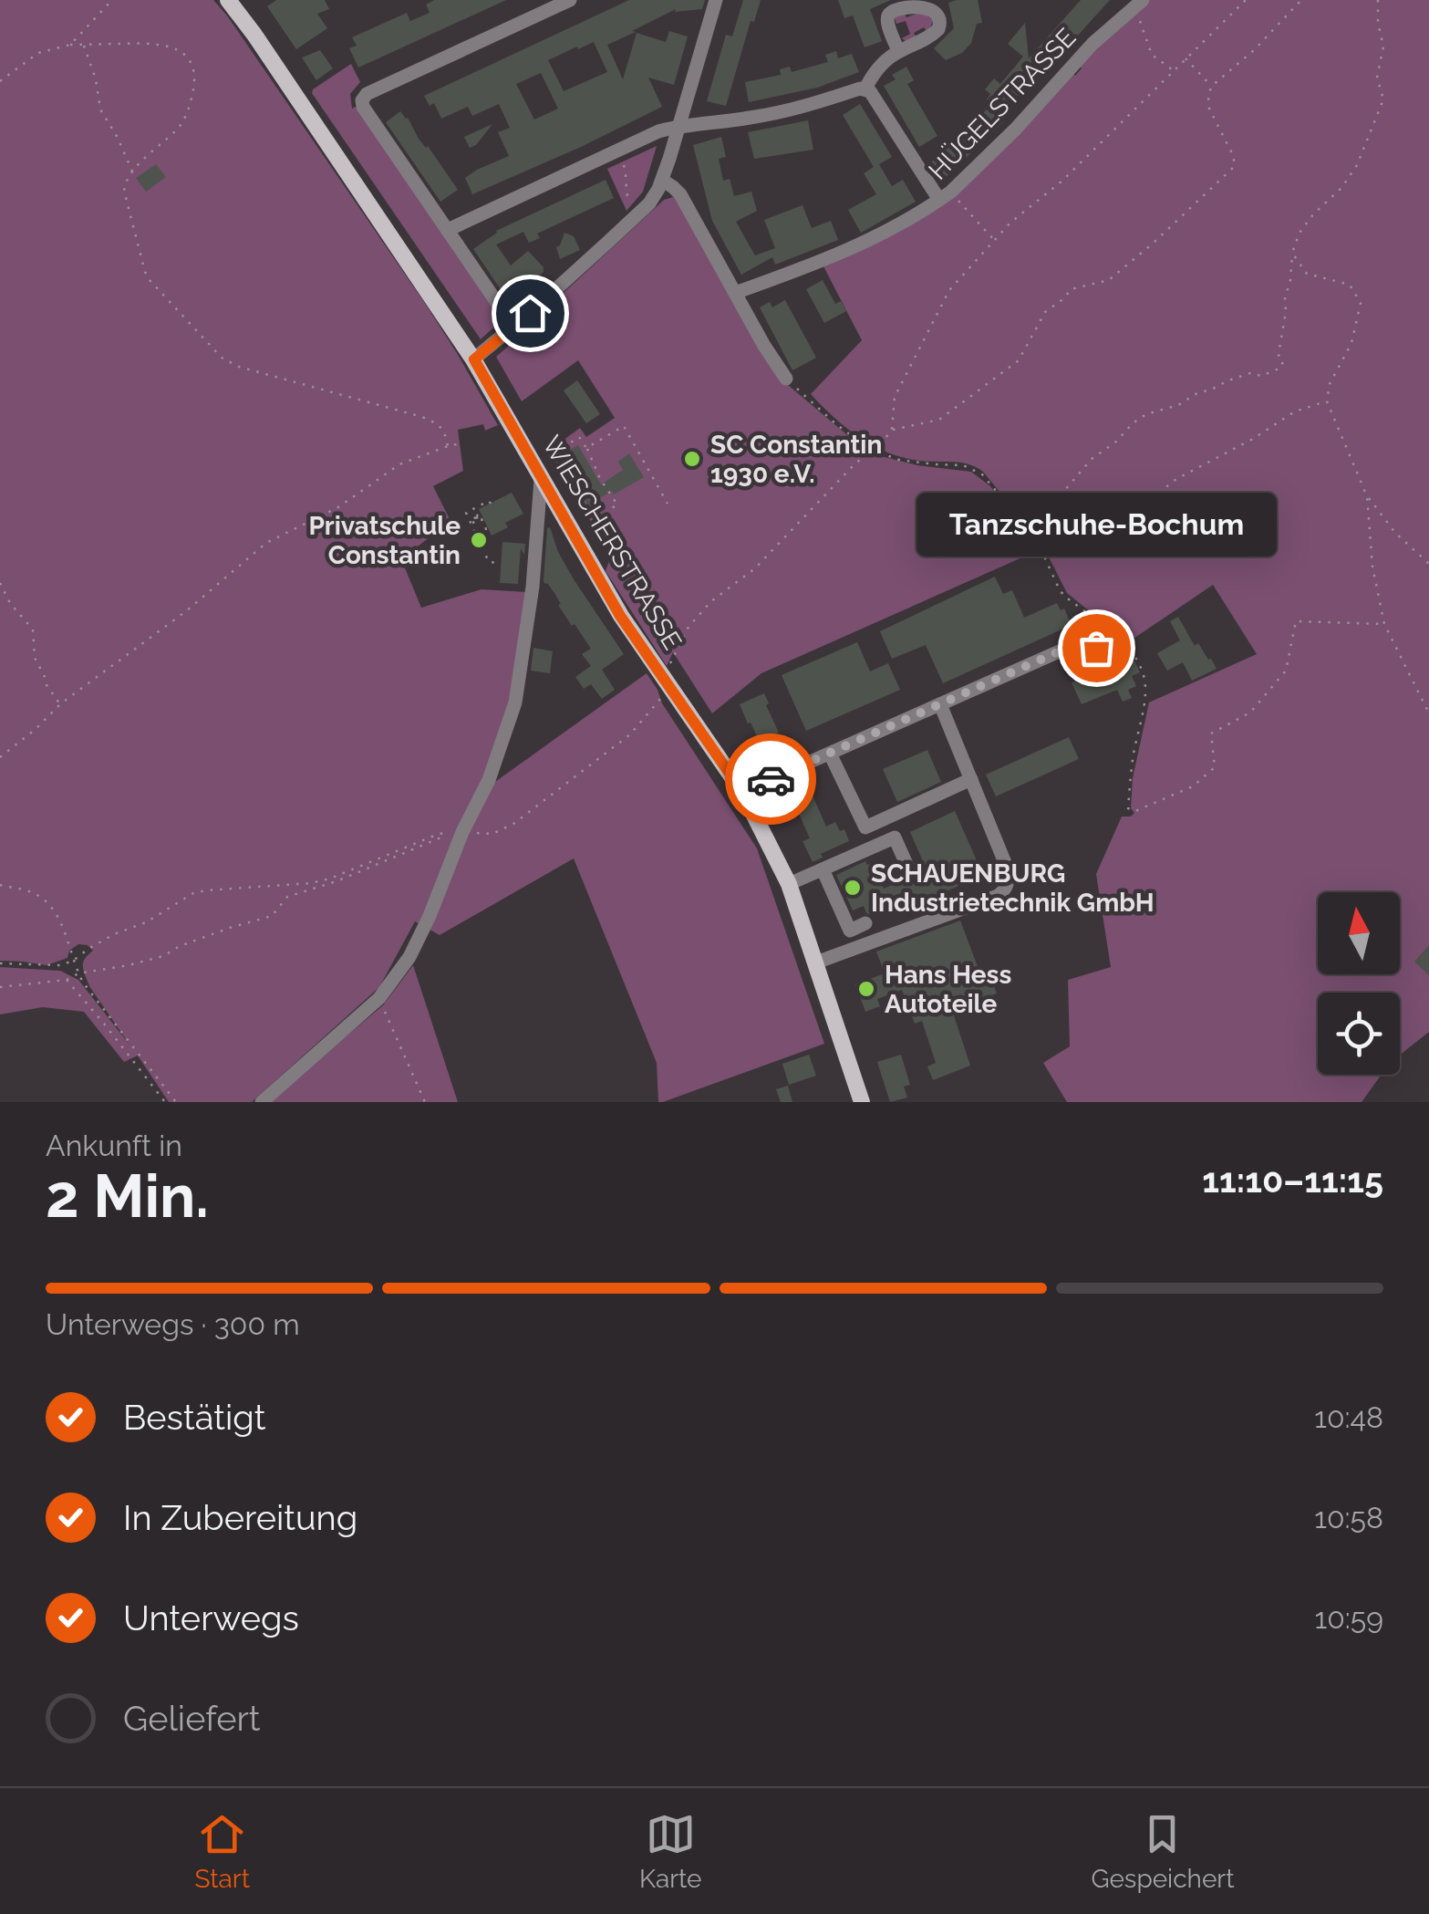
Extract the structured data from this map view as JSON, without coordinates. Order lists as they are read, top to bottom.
{
  "streets": {
    "main road": ["WIESCHERSTRASSE"],
    "street": ["HÜGELSTRASSE"]
  },
  "places": [
    "SC Constantin 1930 e.V.",
    "Privatschule Constantin",
    "Tanzschuhe-Bochum",
    "SCHAUENBURG Industrietechnik GmbH",
    "Hans Hess Autoteile"
  ],
  "north": "top",
  "page": {
    "bubble": "Tanzschuhe-Bochum",
    "heading": ["2 Min.", "Ankunft in", "11:10–11:15"],
    "bar": "Unterwegs · 300 m",
    "list": [
      ["Bestätigt", "10:48"],
      ["In Zubereitung", "10:58"],
      ["Unterwegs", "10:59"],
      "Geliefert"
    ],
    "tabs": ["Start", "Karte", "Gespeichert"]
  }
}
